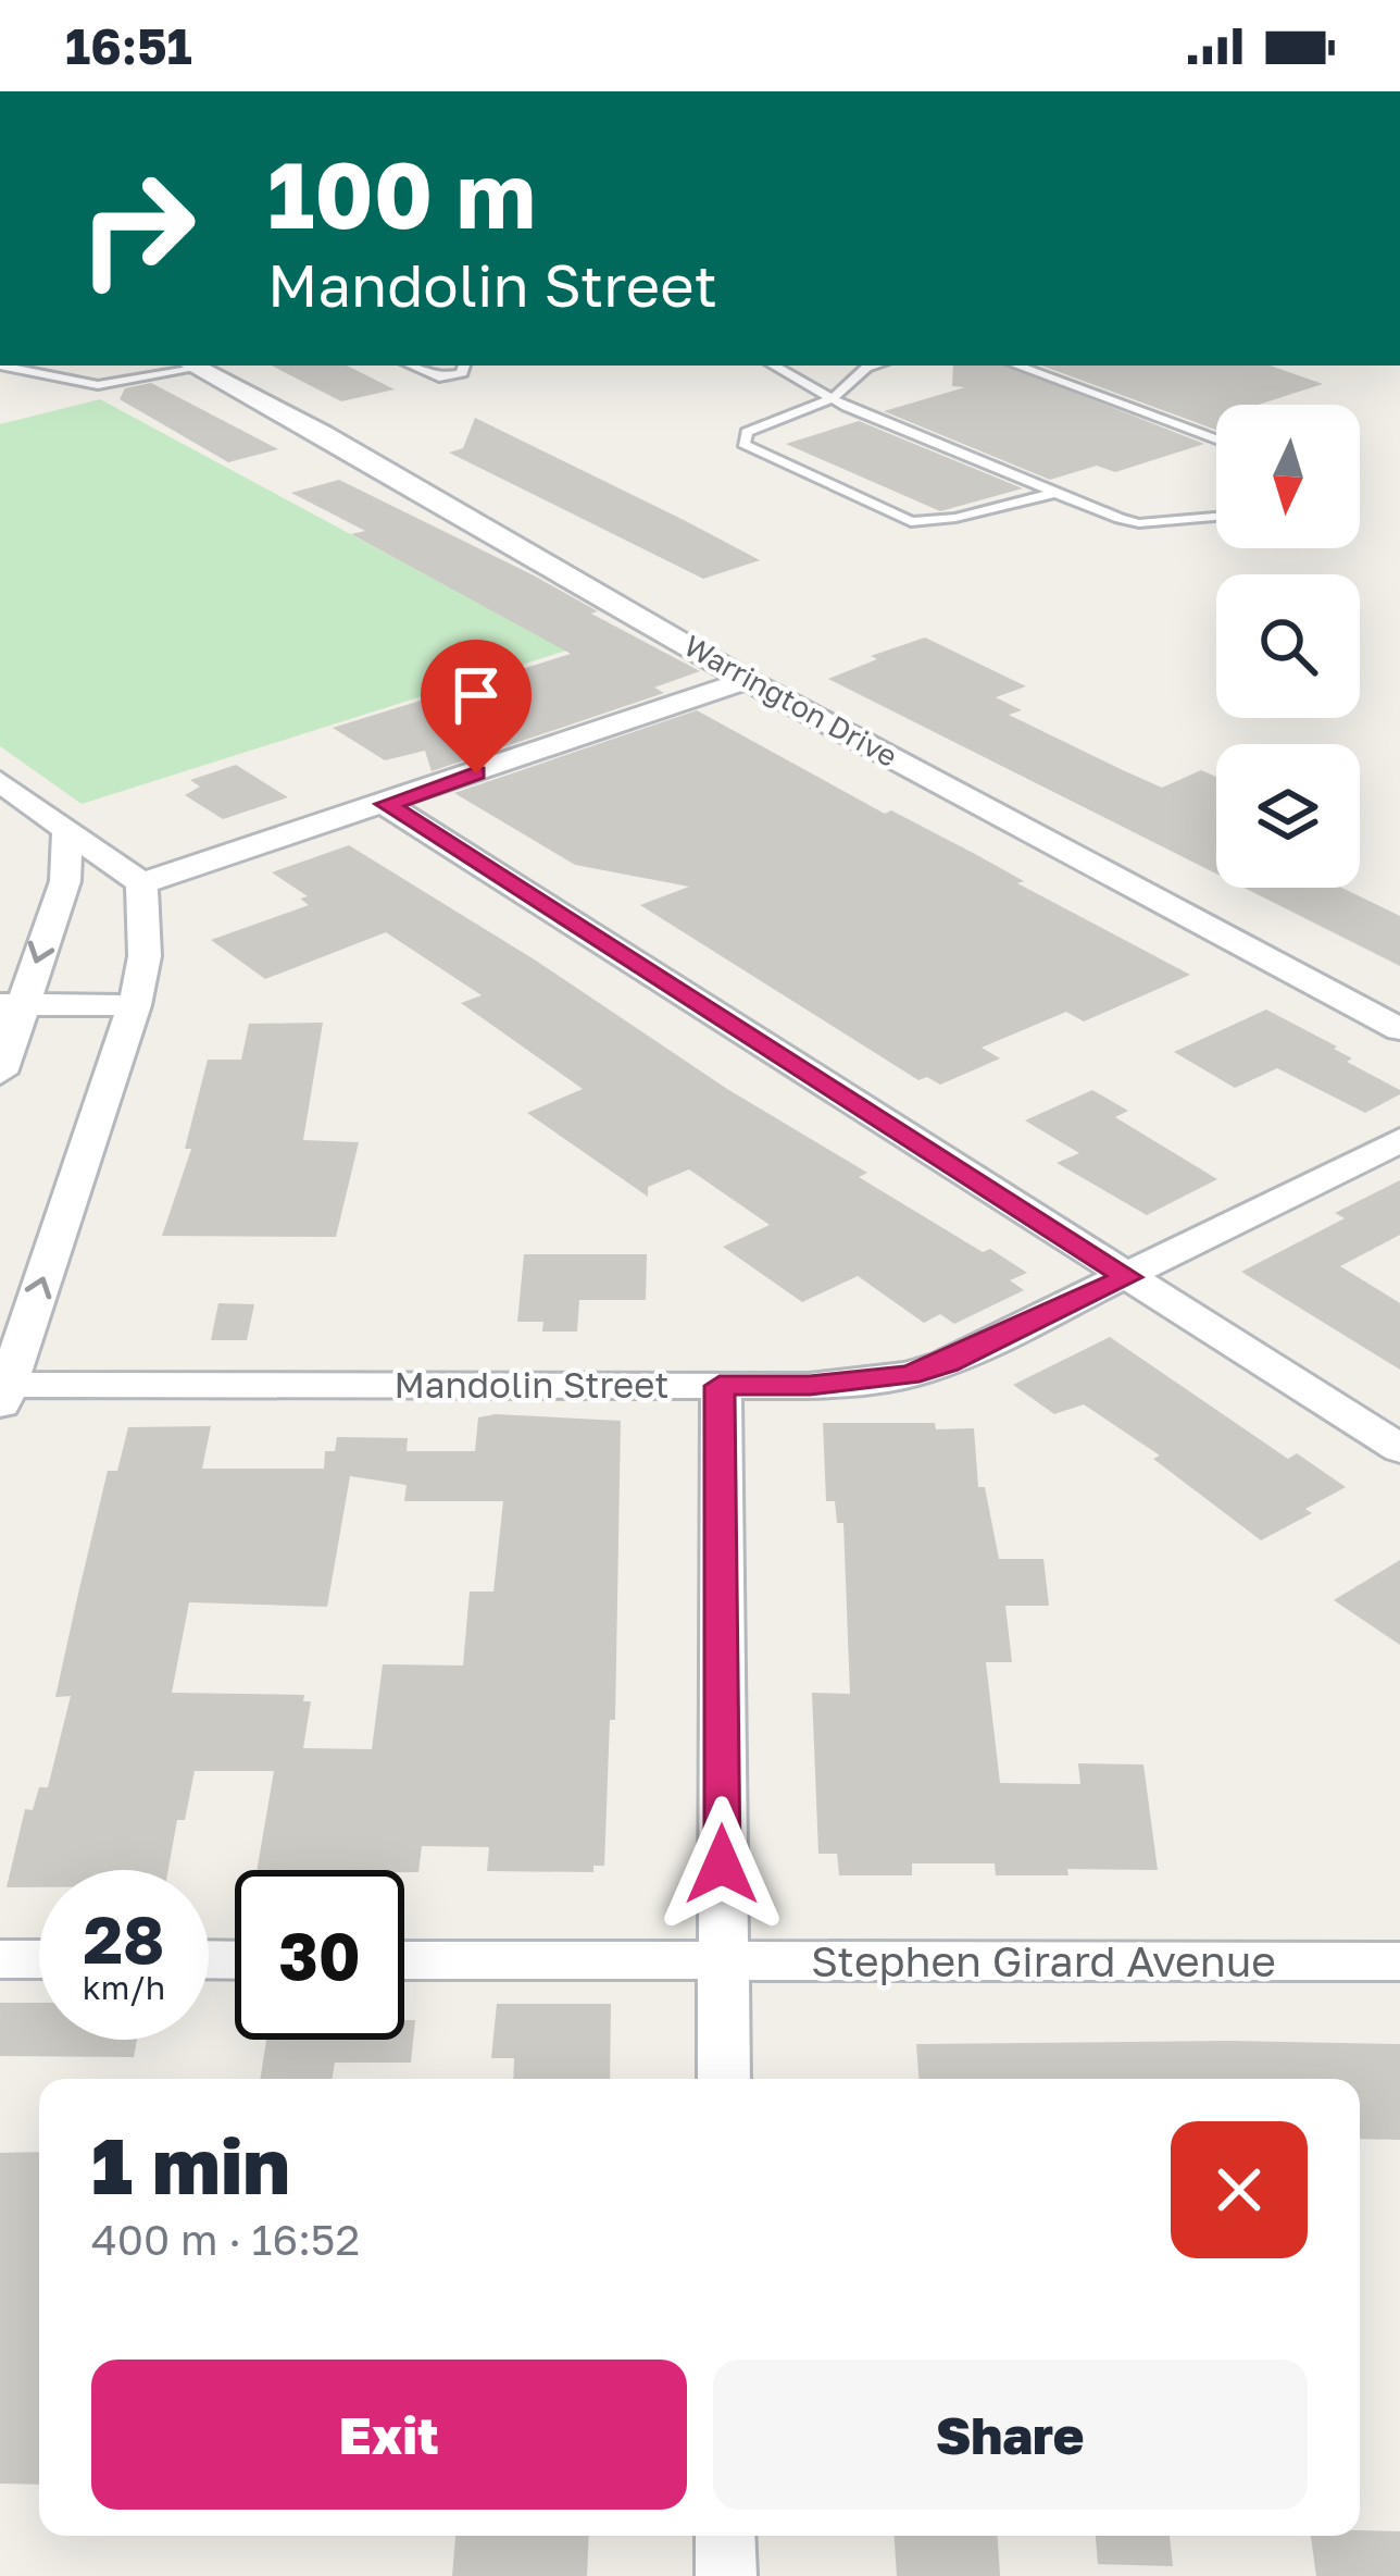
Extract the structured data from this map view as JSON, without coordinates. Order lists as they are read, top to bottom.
{
  "streets": {
    "street": ["Warrington Drive", "Mandolin Street", "Stephen Girard Avenue"]
  },
  "north": "bottom",
  "page": {
    "status": "16:51",
    "turn": ["100 m", "Mandolin Street"],
    "speed": "28 km/h",
    "limit": "30",
    "heading": ["1 min", "400 m · 16:52"],
    "buttons": ["Exit", "Share"]
  }
}
